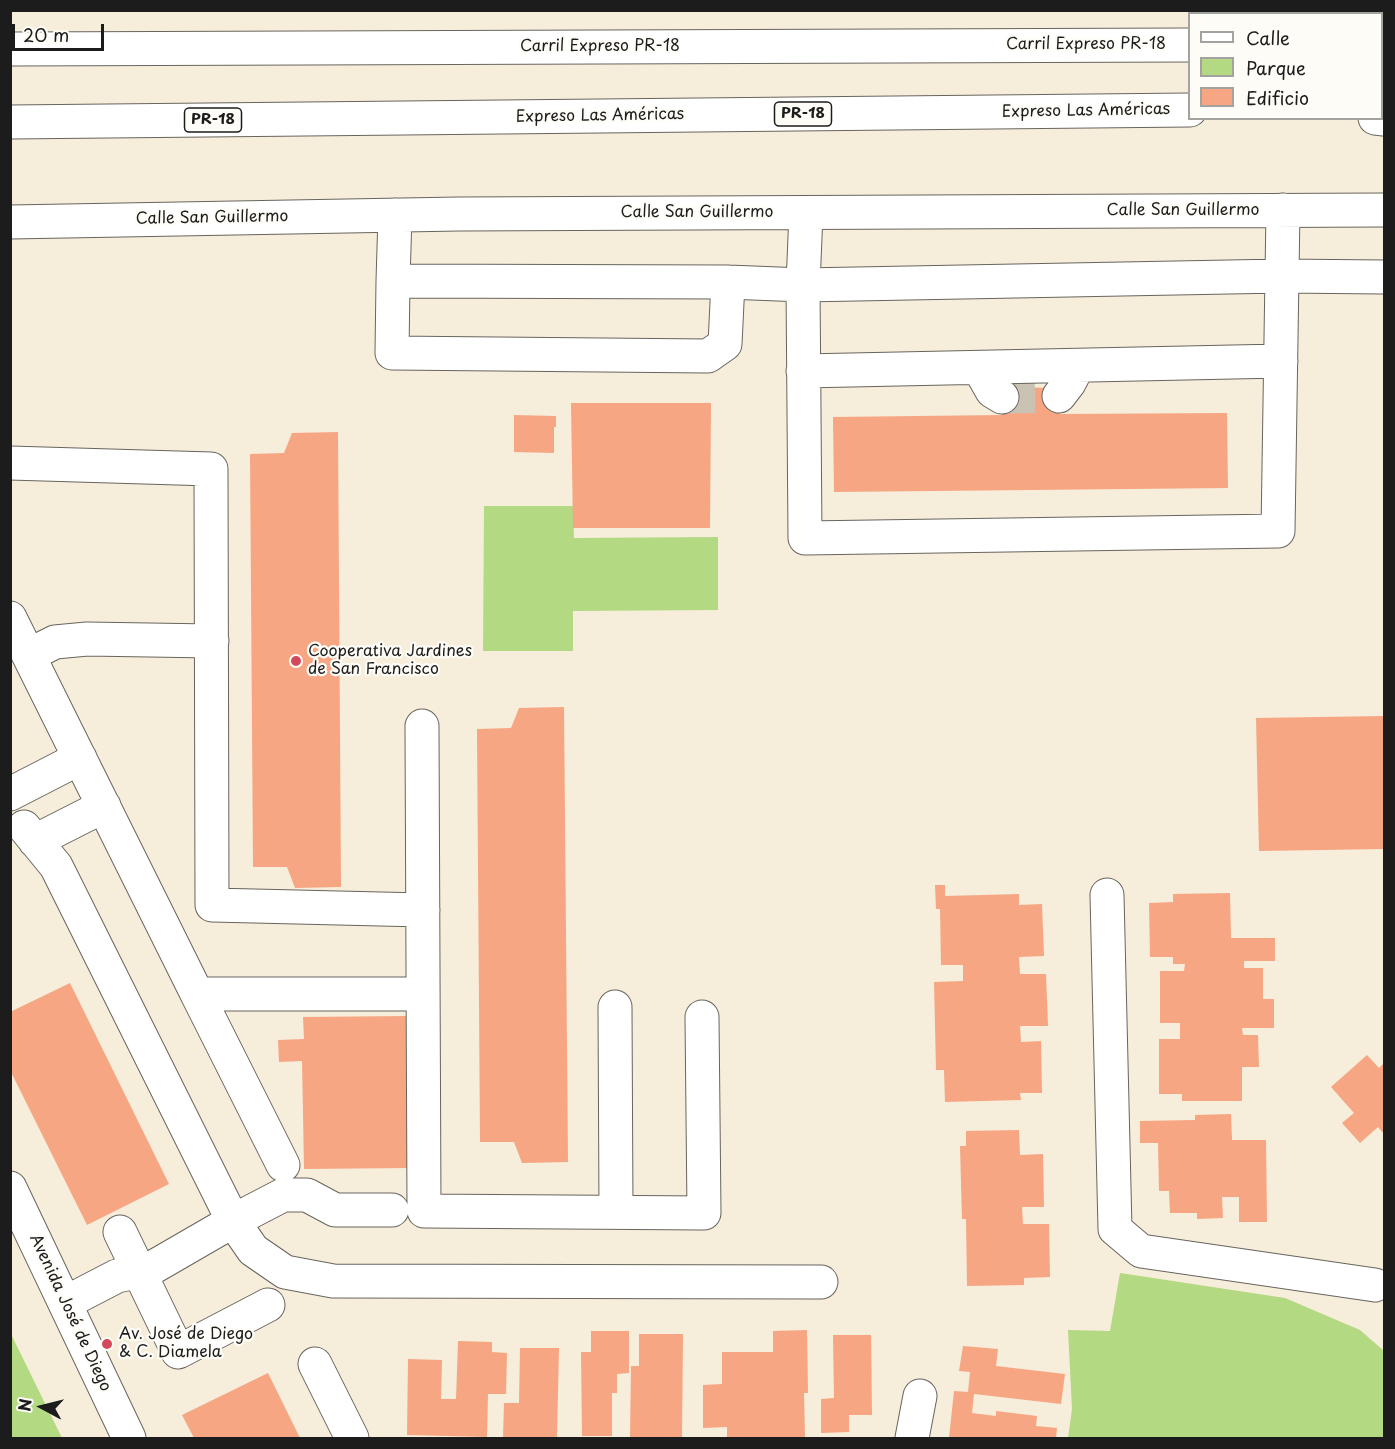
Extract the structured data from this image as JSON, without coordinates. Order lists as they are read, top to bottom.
{
  "streets": {
    "main road": [
      "Carril Expreso PR-18",
      "Expreso Las Américas",
      "PR-18",
      "Calle San Guillermo",
      "Avenida José de Diego"
    ]
  },
  "places": ["Cooperativa Jardines de San Francisco", "Av. José de Diego & C. Diamela"],
  "legend": ["Calle", "Parque", "Edificio"],
  "scale_bar": "20 m",
  "north": "left"
}
